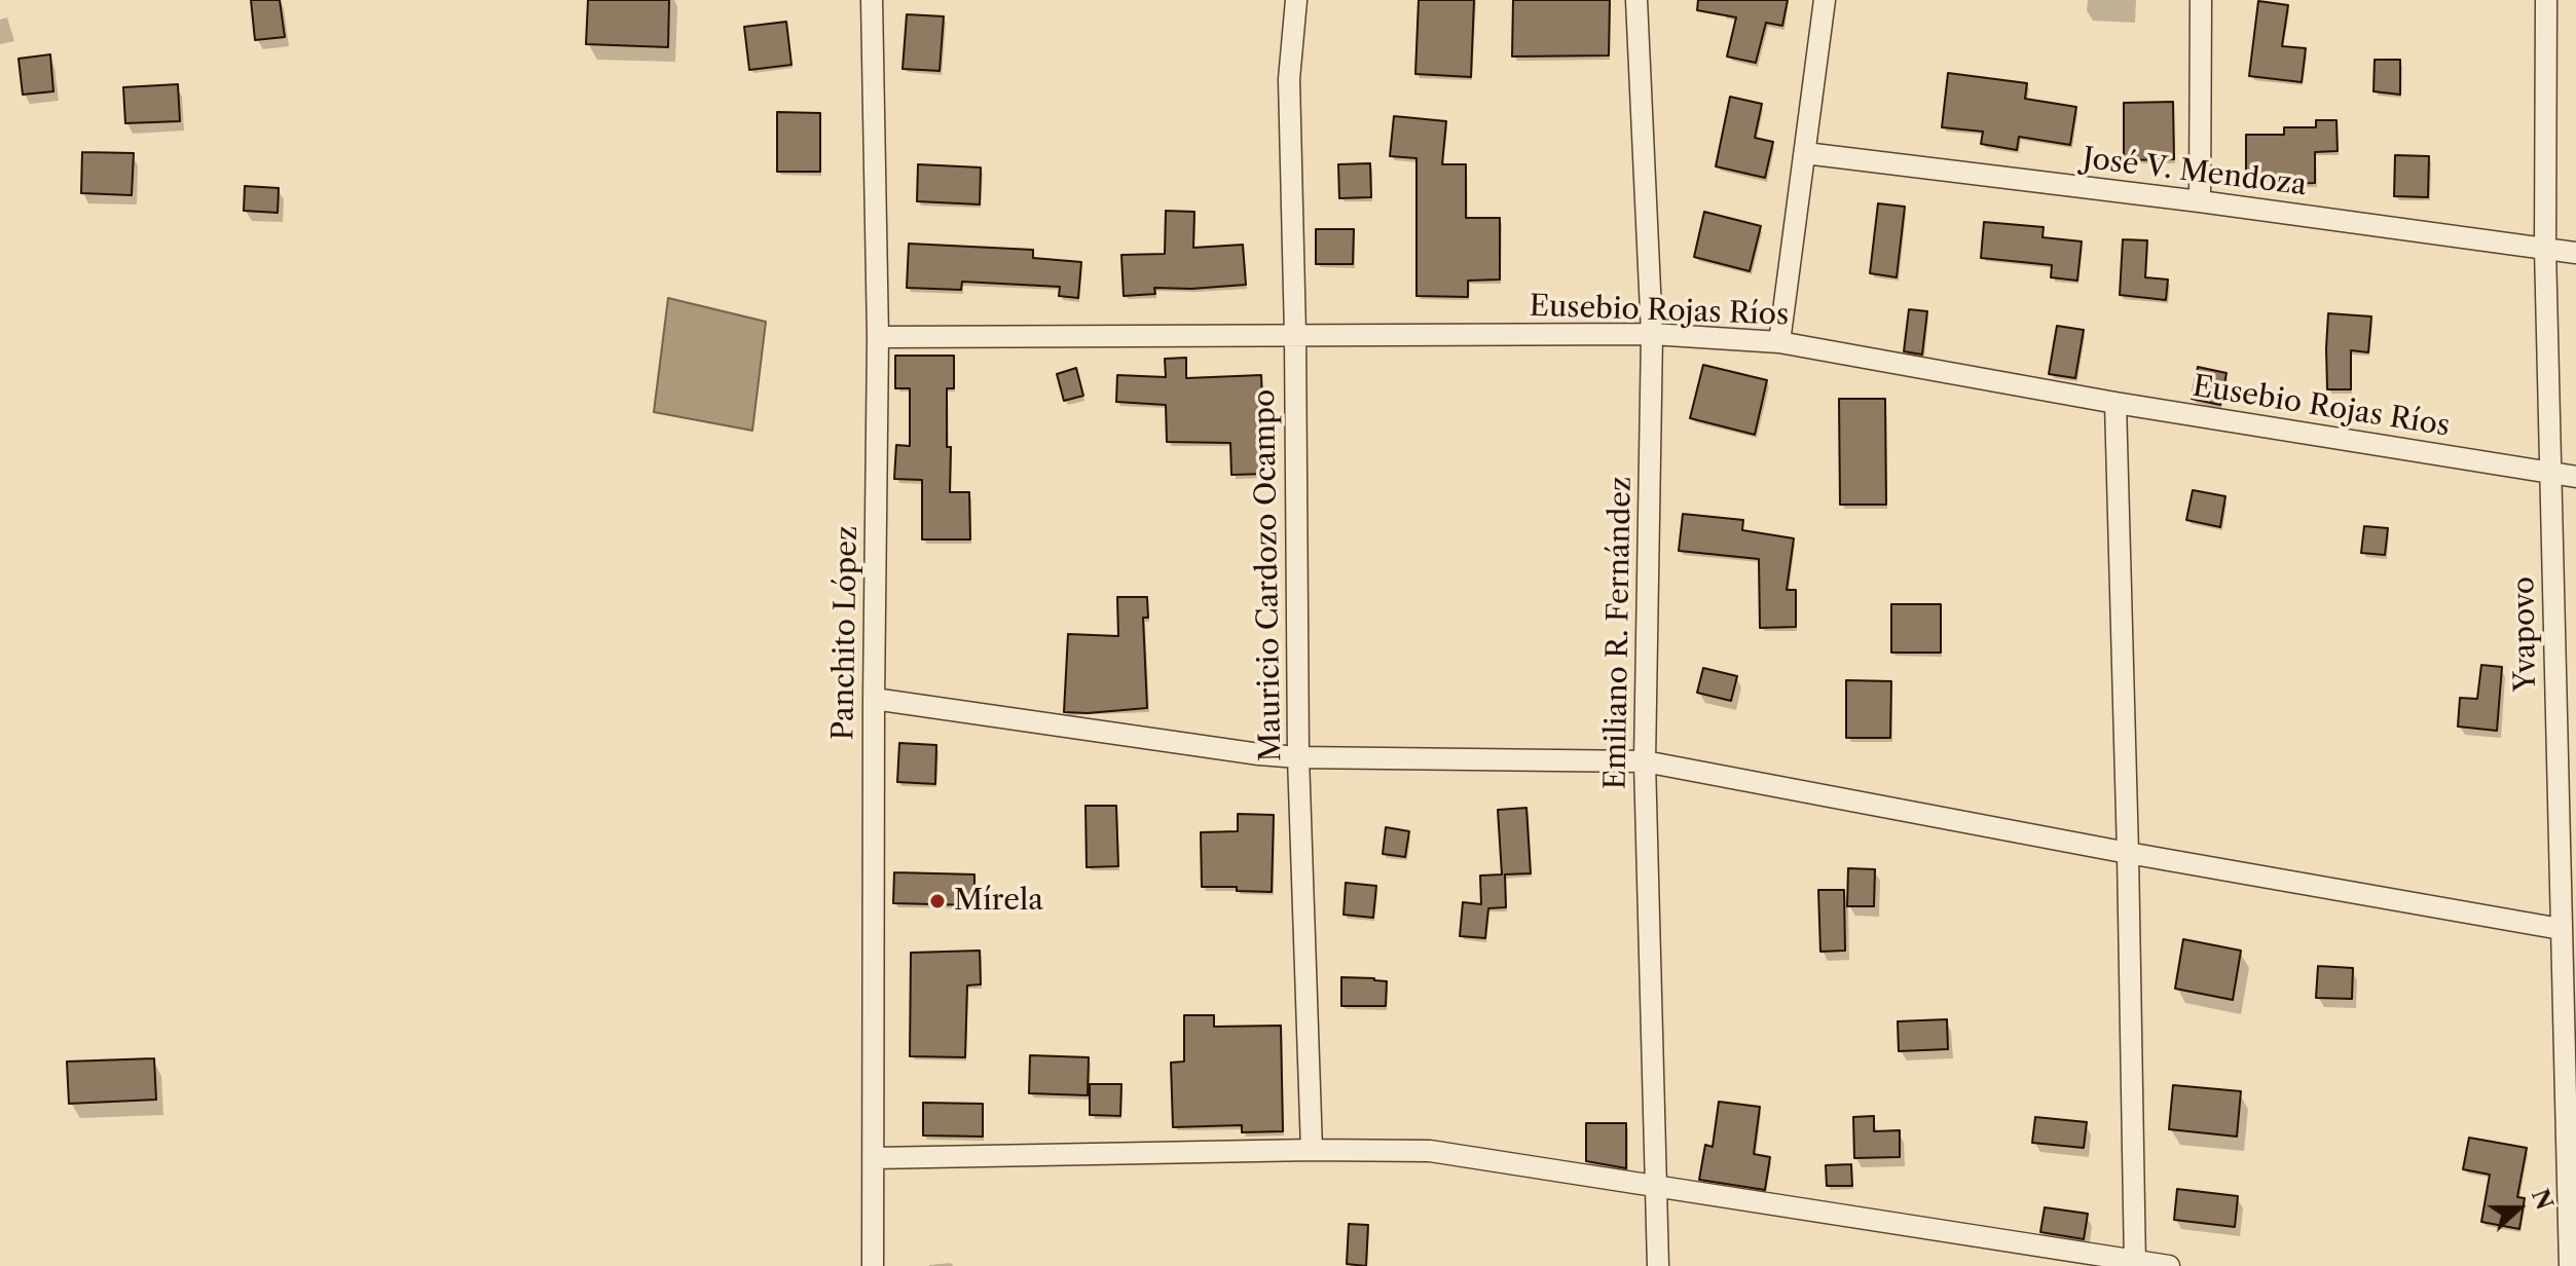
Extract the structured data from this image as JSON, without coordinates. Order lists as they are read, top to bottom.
{
  "streets": {
    "street": [
      "José V. Mendoza",
      "Eusebio Rojas Ríos",
      "Mauricio Cardozo Ocampo",
      "Panchito López",
      "Emiliano R. Fernández",
      "Yvapovo"
    ]
  },
  "crossings": [
    ["José V. Mendoza", "Yvapovo"],
    ["Eusebio Rojas Ríos", "Mauricio Cardozo Ocampo"],
    ["Eusebio Rojas Ríos", "Panchito López"],
    ["Eusebio Rojas Ríos", "Emiliano R. Fernández"],
    ["Eusebio Rojas Ríos", "Yvapovo"]
  ],
  "places": ["Mírela"],
  "north": "right"
}
